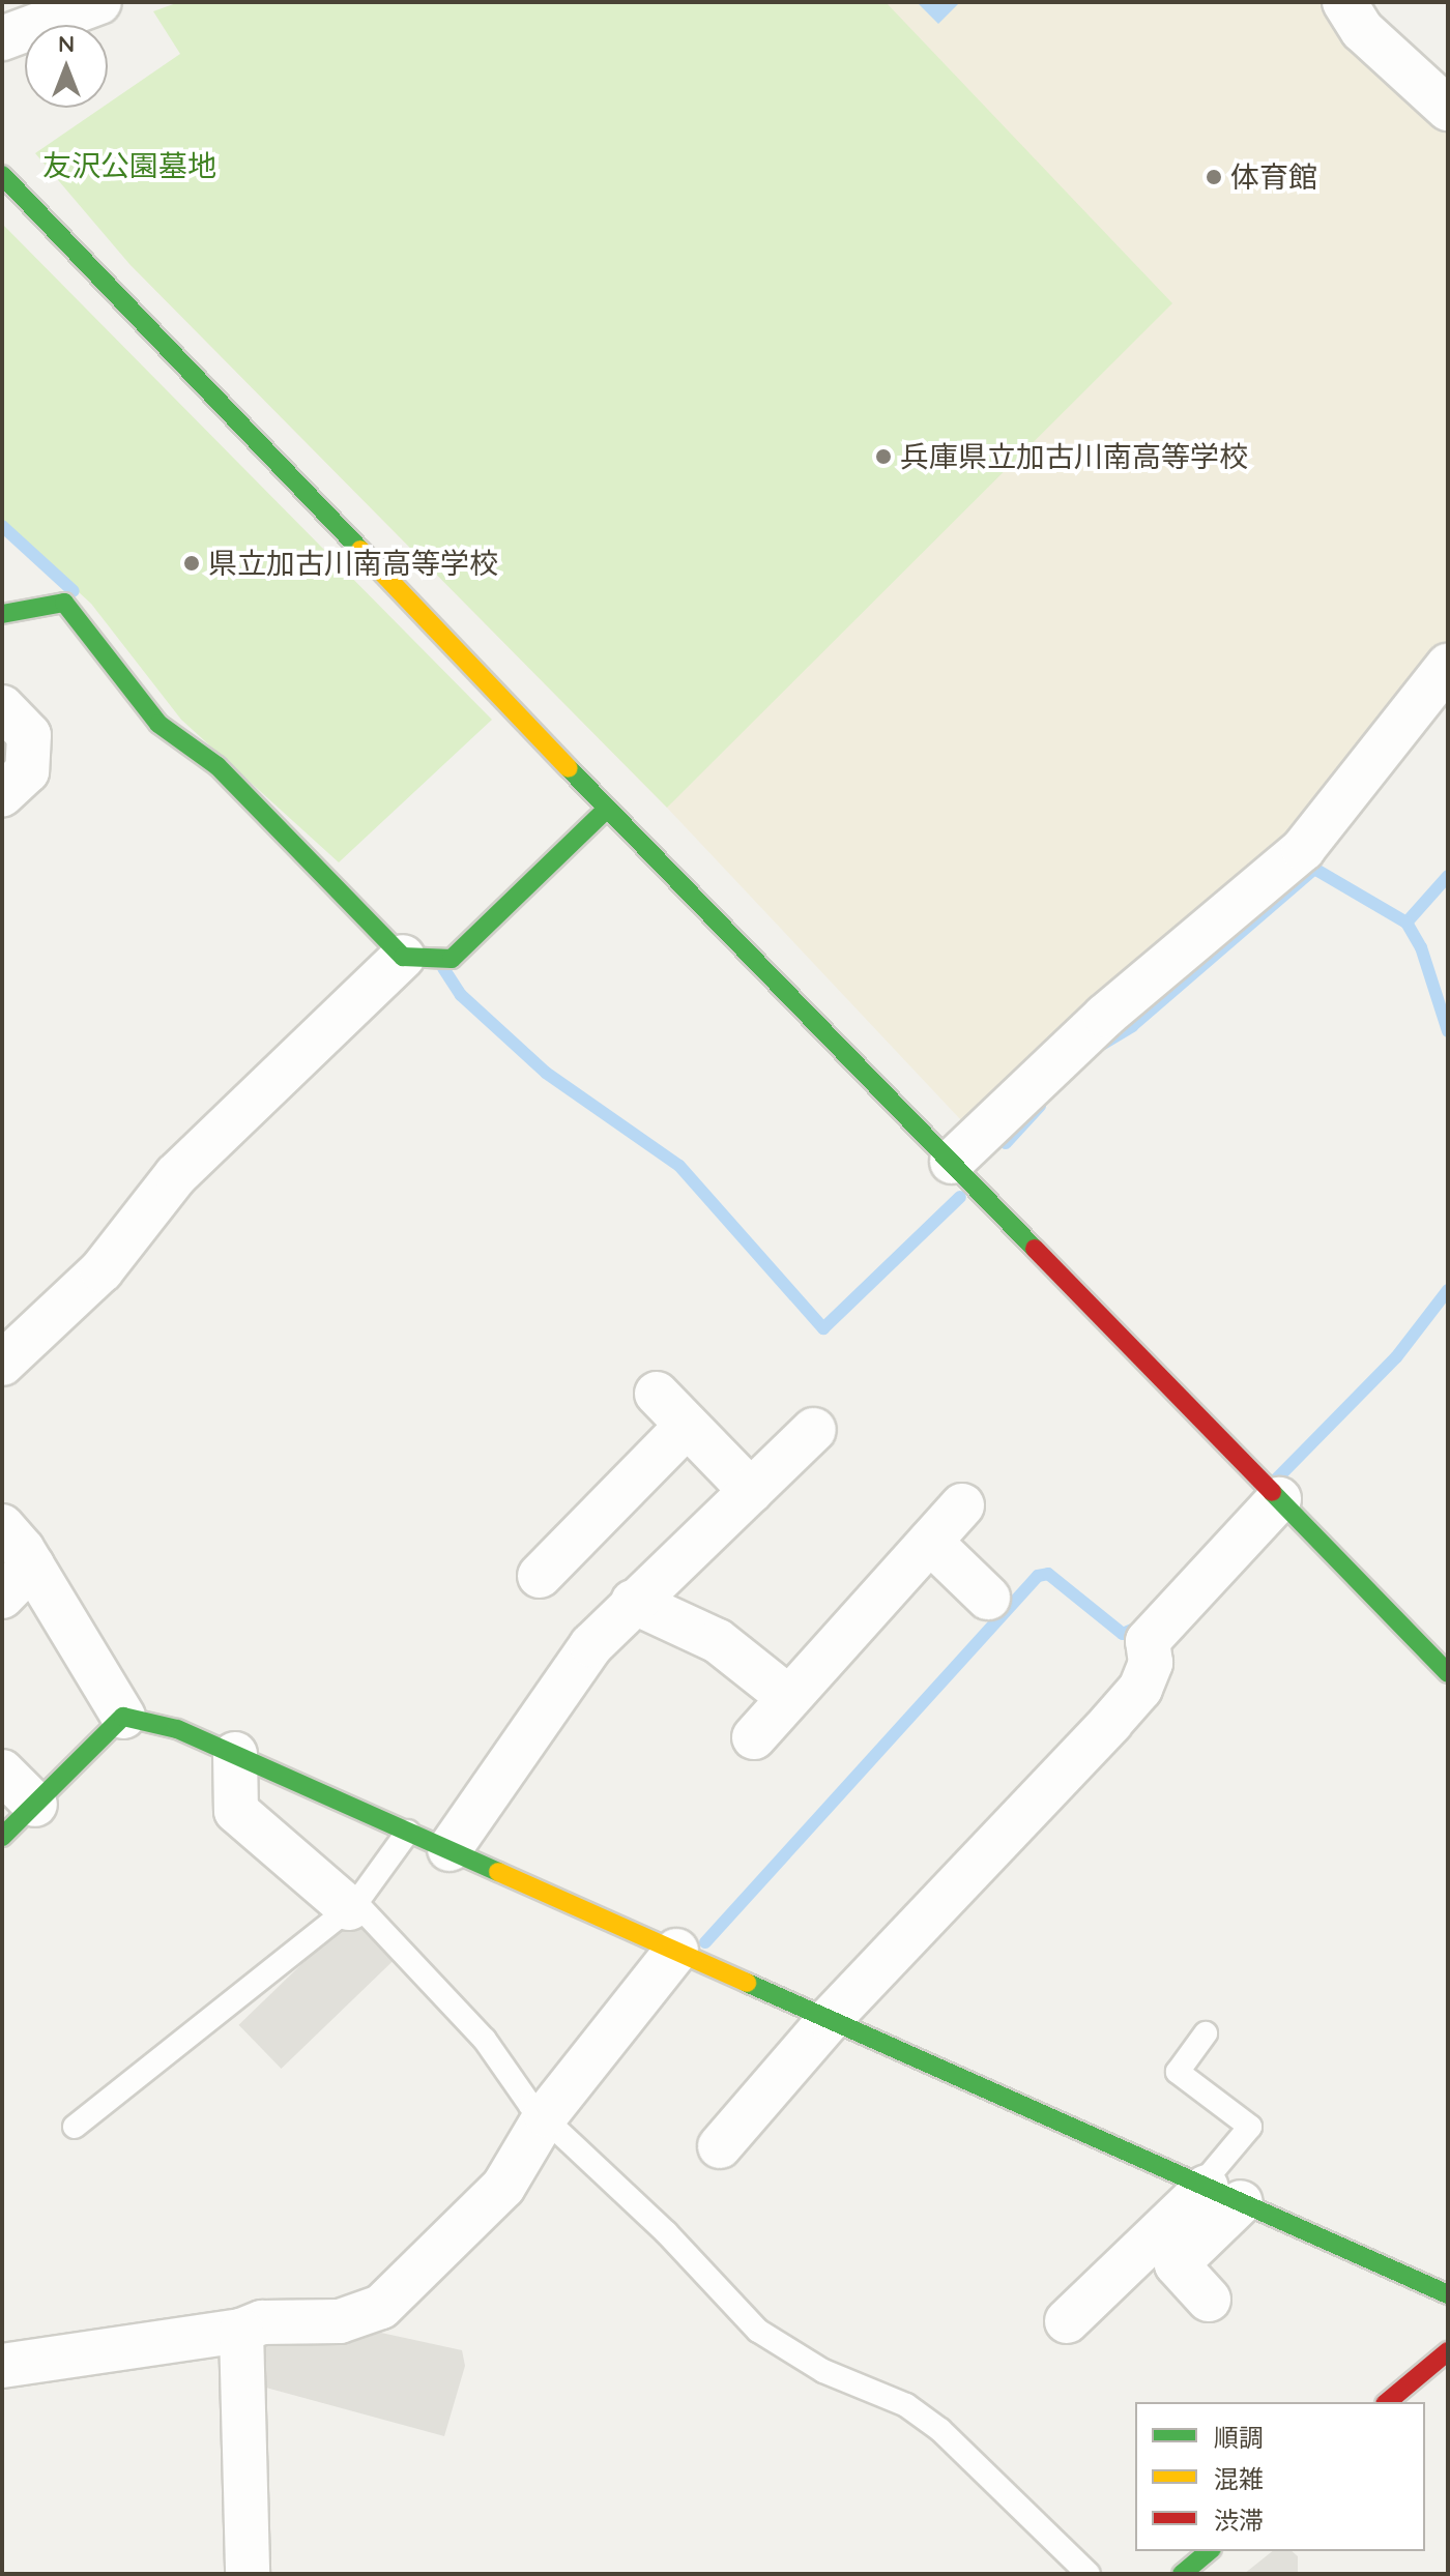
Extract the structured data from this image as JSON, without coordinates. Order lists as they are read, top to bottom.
{
  "parks": ["友沢公園墓地"],
  "places": ["体育館", "兵庫県立加古川南高等学校", "県立加古川南高等学校"],
  "legend": ["順調", "混雑", "渋滞"],
  "north": "top"
}
